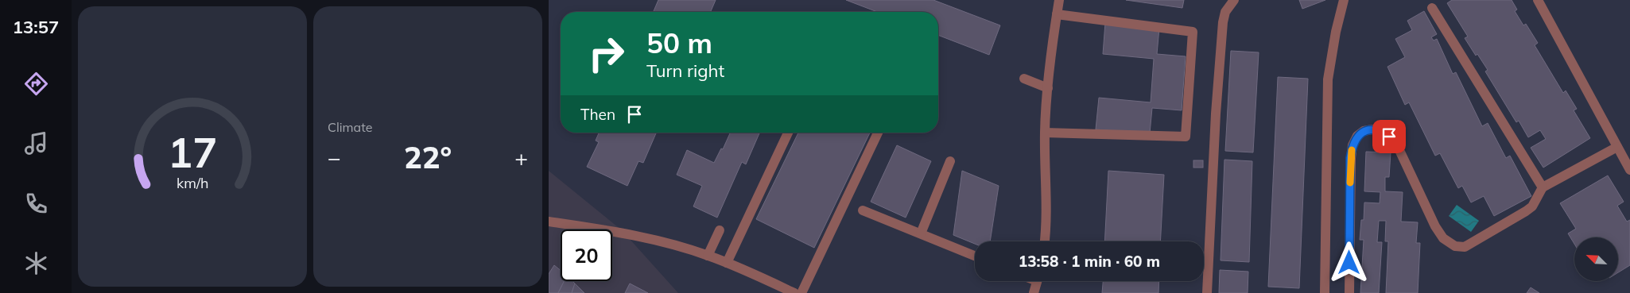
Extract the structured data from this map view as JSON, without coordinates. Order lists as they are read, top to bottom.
{
  "north": "top left",
  "page": {
    "tabs": "13:57",
    "tile": "Climate",
    "turn": ["50 m", "Turn right"],
    "then": "Then",
    "heat": ["−", "22°", "+"],
    "limit": "20",
    "trip": "13:58 · 1 min · 60 m",
    "gauge": ["17", "km/h"]
  }
}
